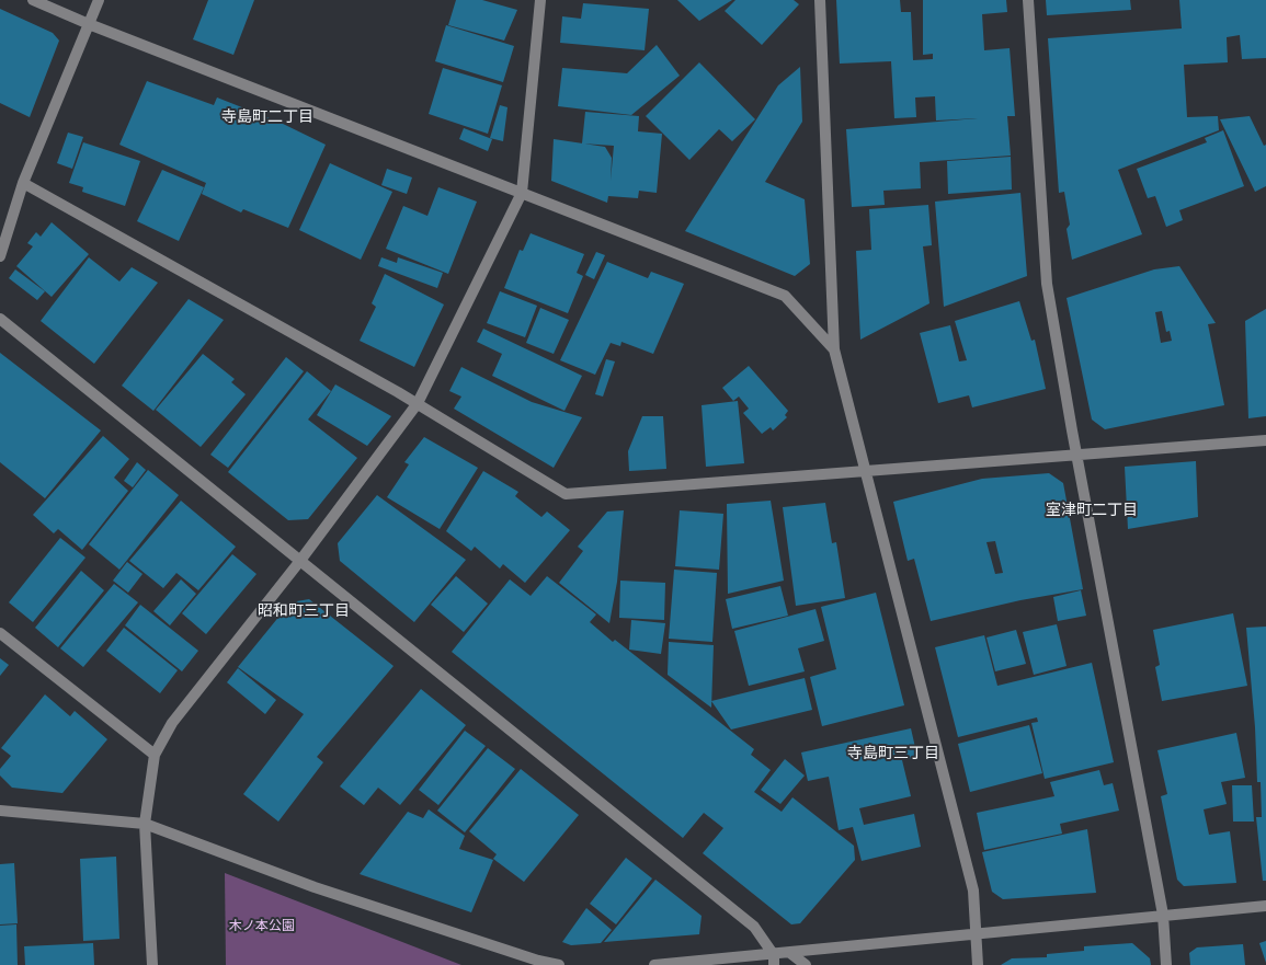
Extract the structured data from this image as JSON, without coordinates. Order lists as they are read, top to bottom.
{
  "districts": [
    "寺島町二丁目",
    "室津町二丁目",
    "昭和町三丁目",
    "寺島町三丁目"
  ],
  "parks": ["木ノ本公園"]
}
